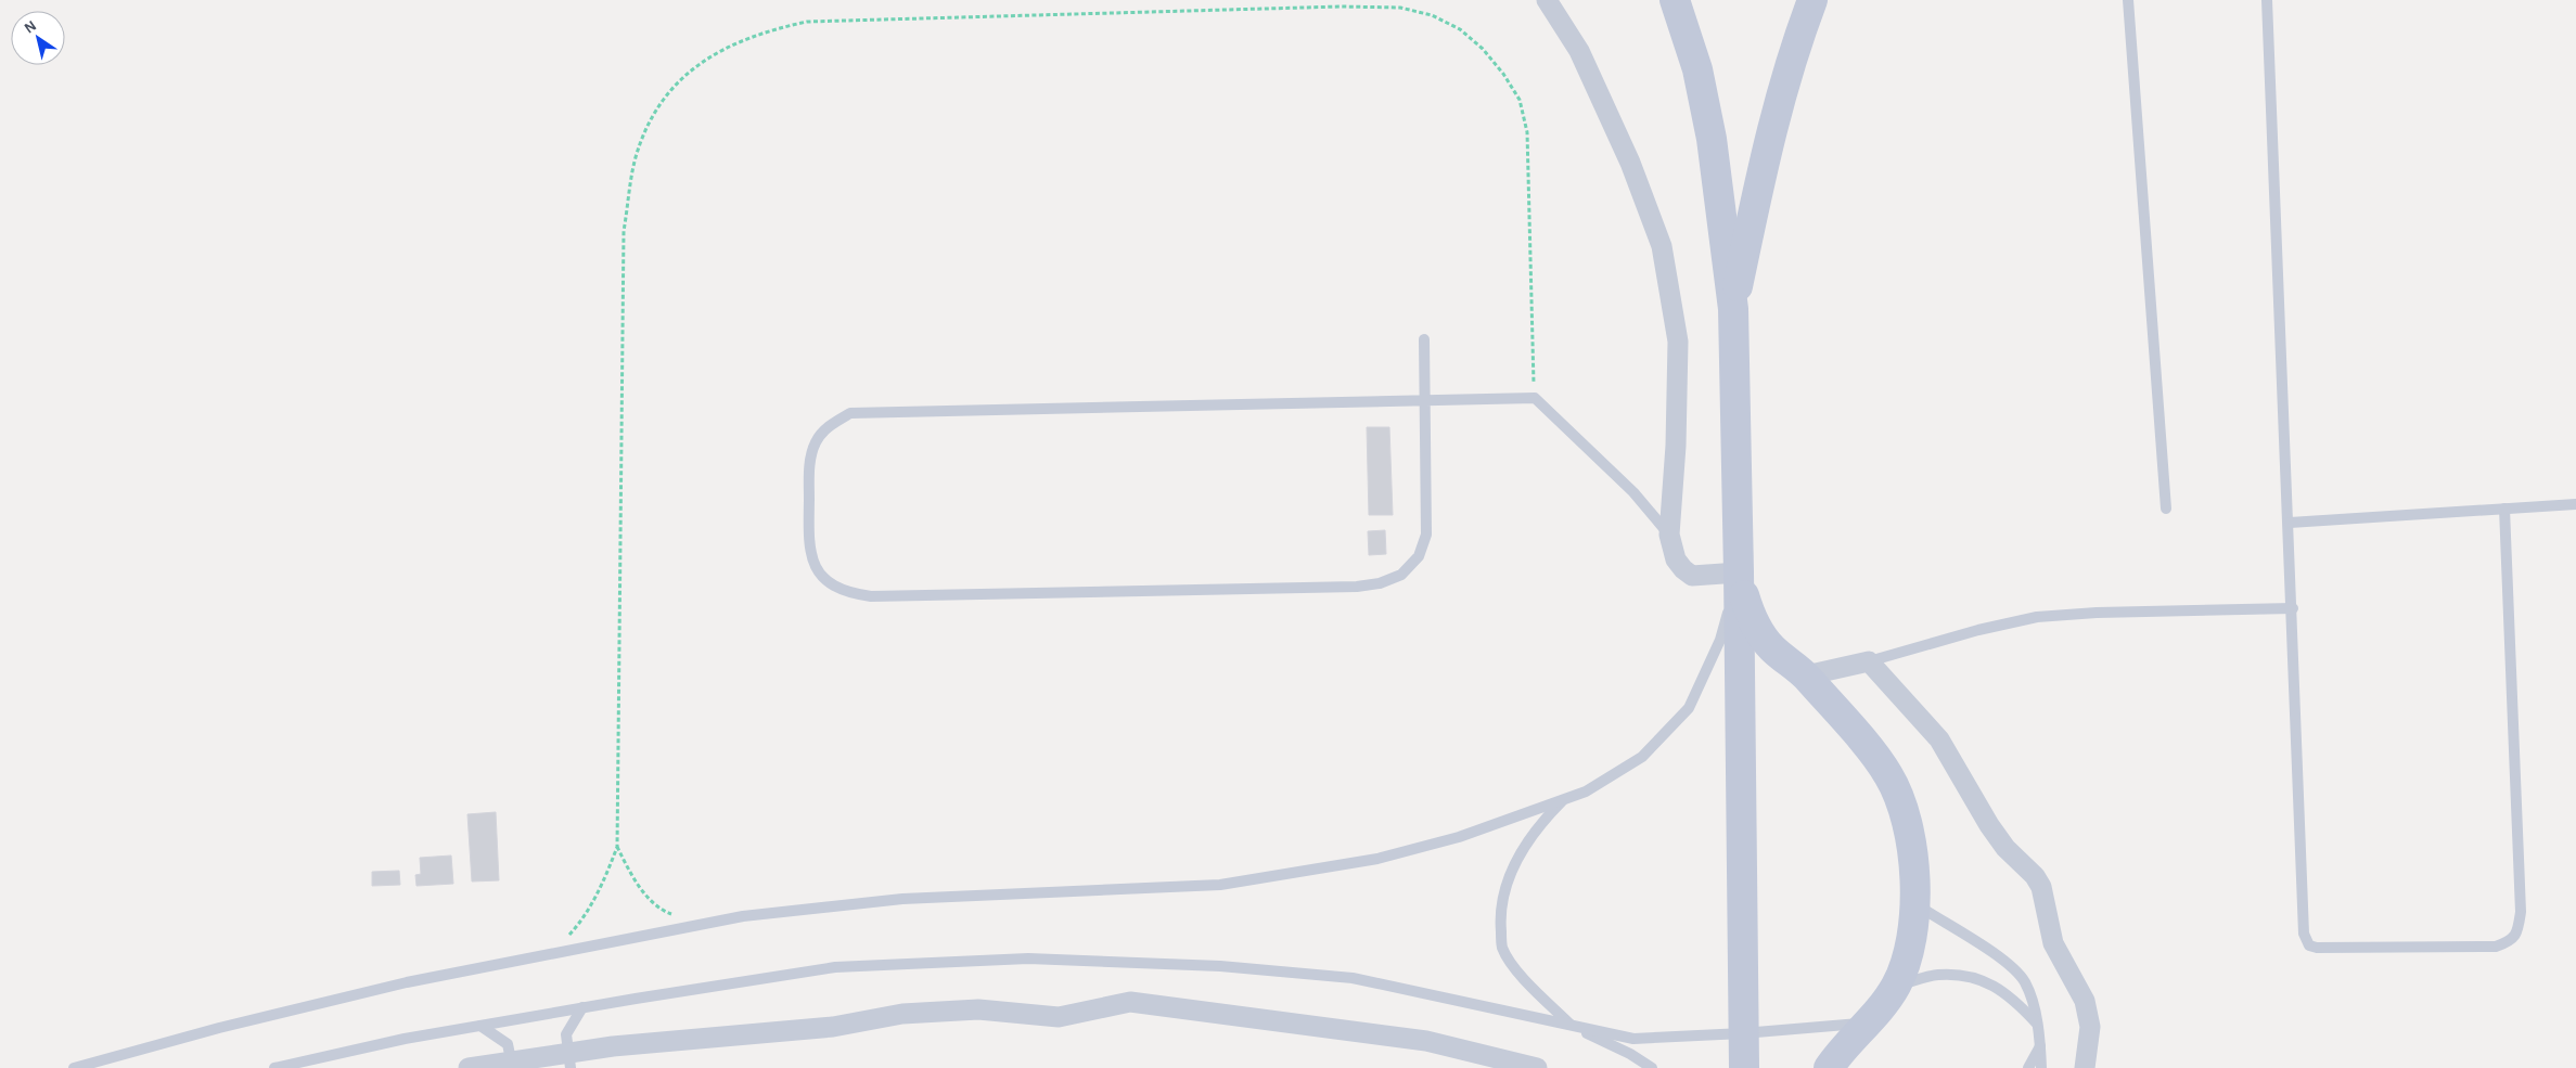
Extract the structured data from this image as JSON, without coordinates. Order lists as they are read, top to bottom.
{
  "north": "top left"
}
